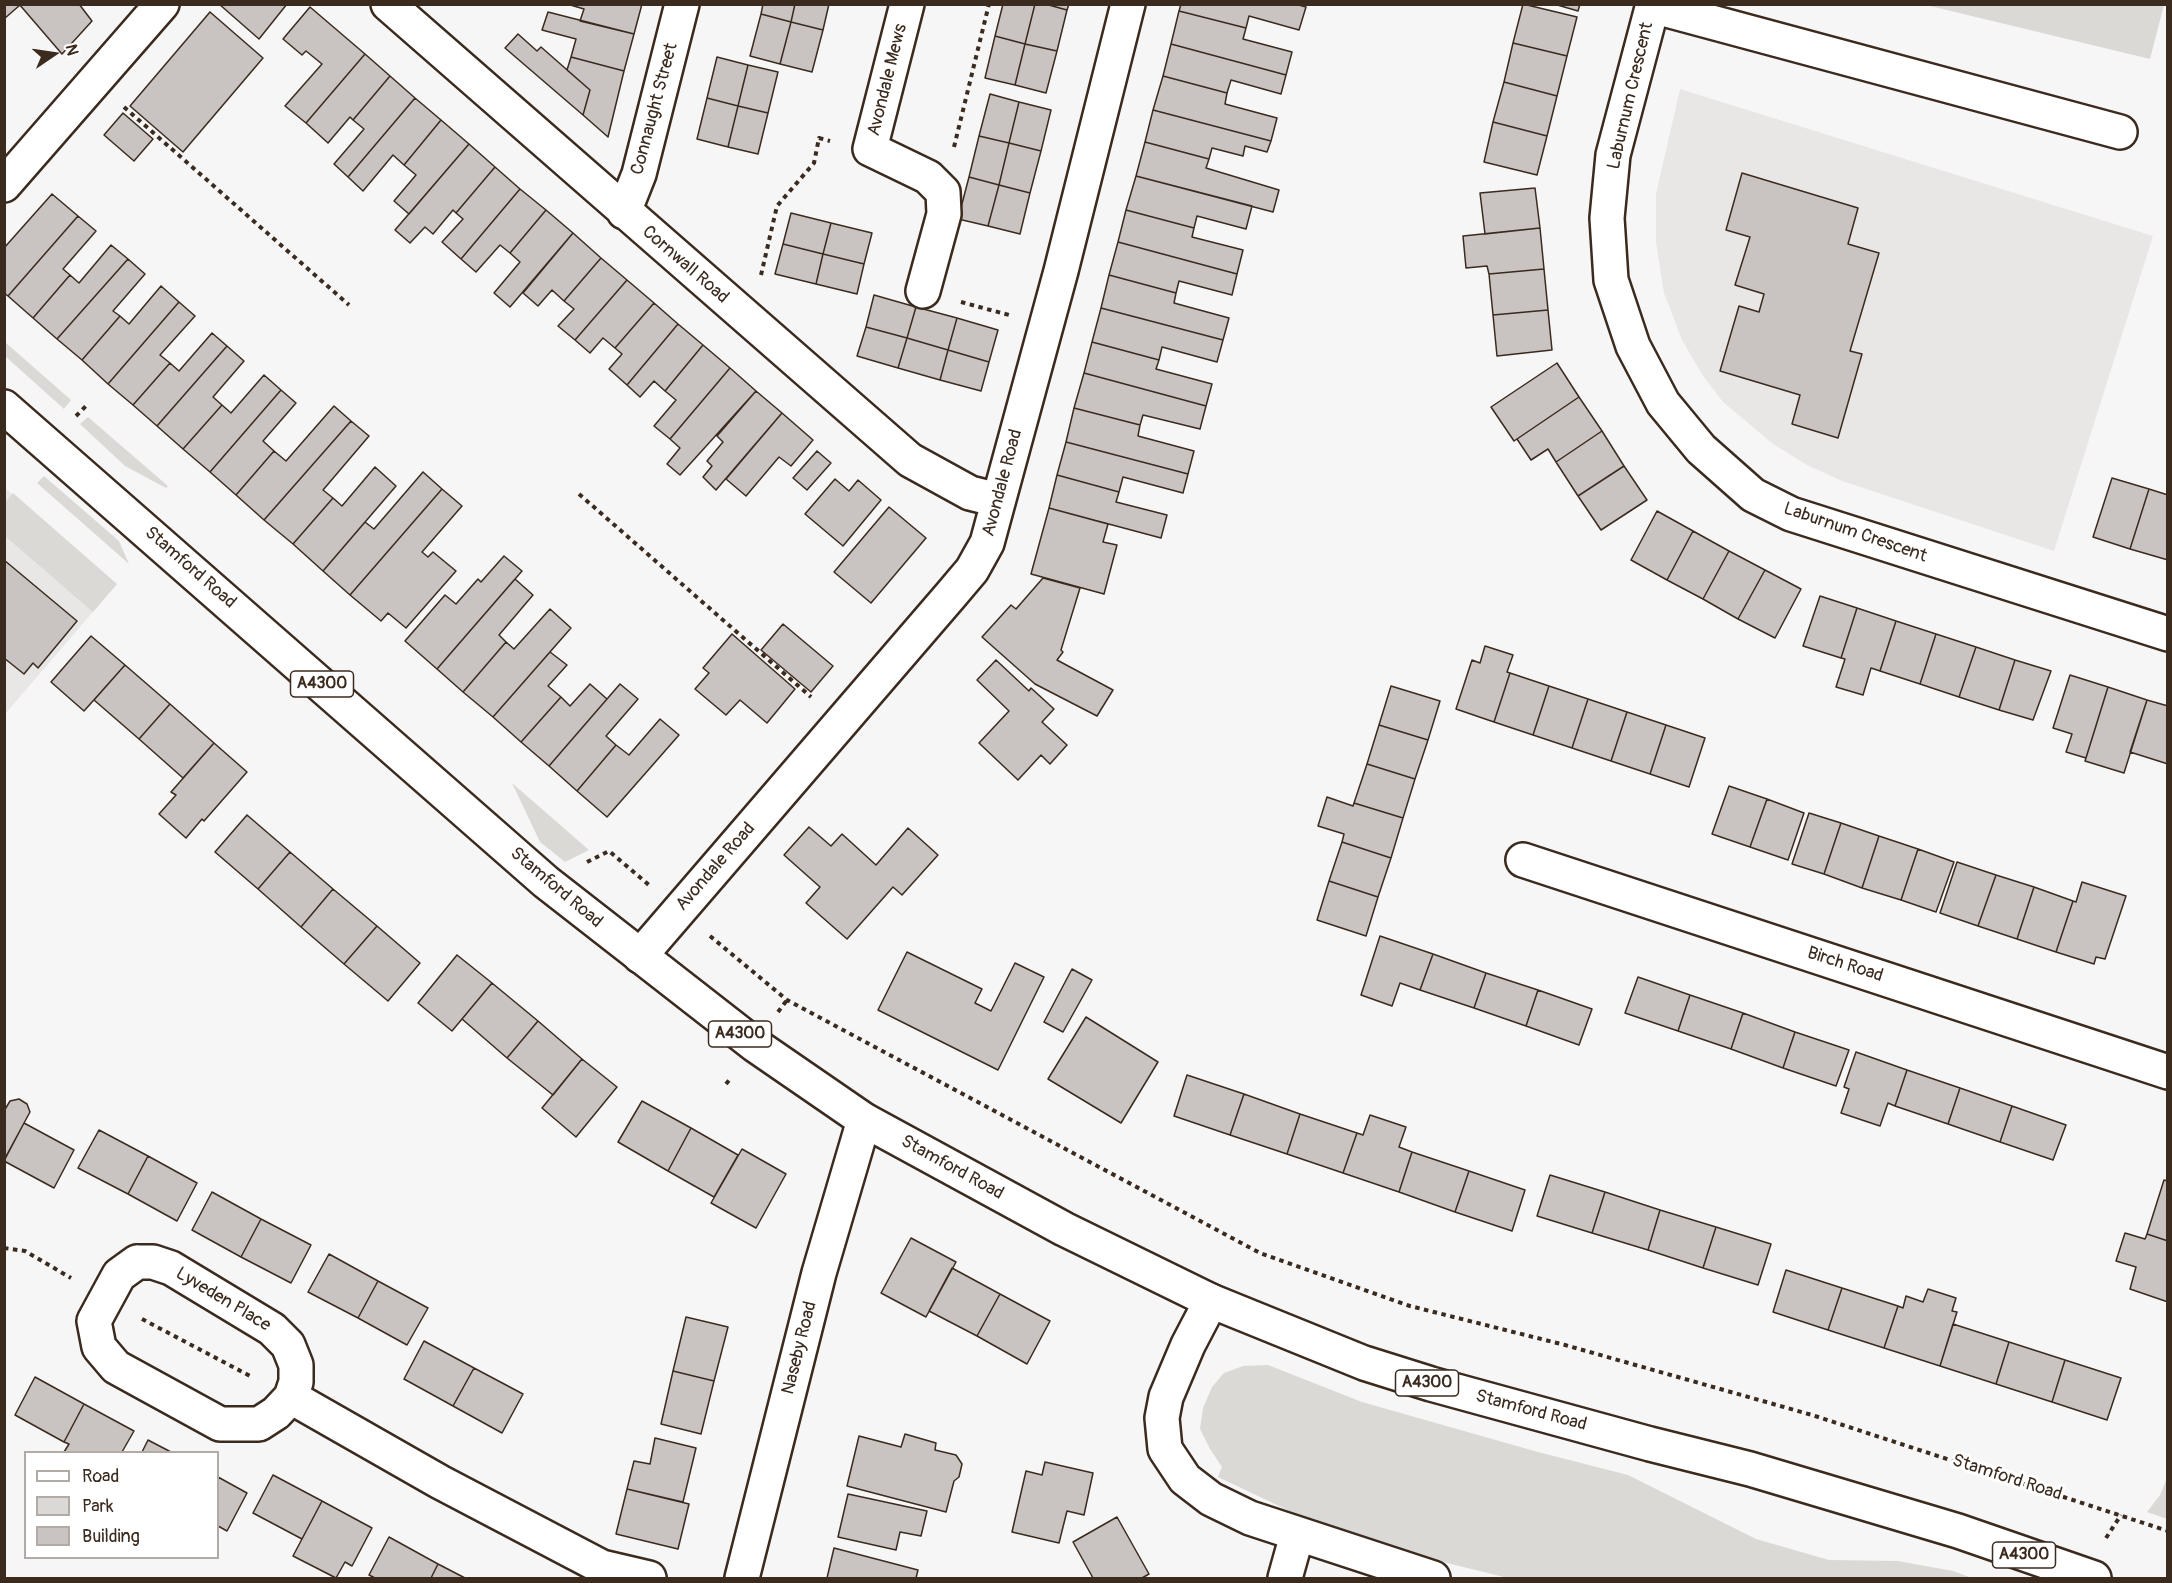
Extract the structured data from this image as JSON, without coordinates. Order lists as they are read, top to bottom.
{
  "streets": {
    "street": [
      "Avondale Mews",
      "Laburnum Crescent",
      "Connaught Street",
      "Cornwall Road",
      "Avondale Road",
      "Stamford Road",
      "A4300",
      "Birch Road",
      "Lyveden Place",
      "Naseby Road"
    ]
  },
  "crossings": [
    ["Connaught Street", "Cornwall Road"],
    ["Cornwall Road", "Avondale Road"],
    ["Avondale Road", "Stamford Road"],
    ["Stamford Road", "Naseby Road"]
  ],
  "legend": ["Road", "Park", "Building"],
  "north": "right"
}
